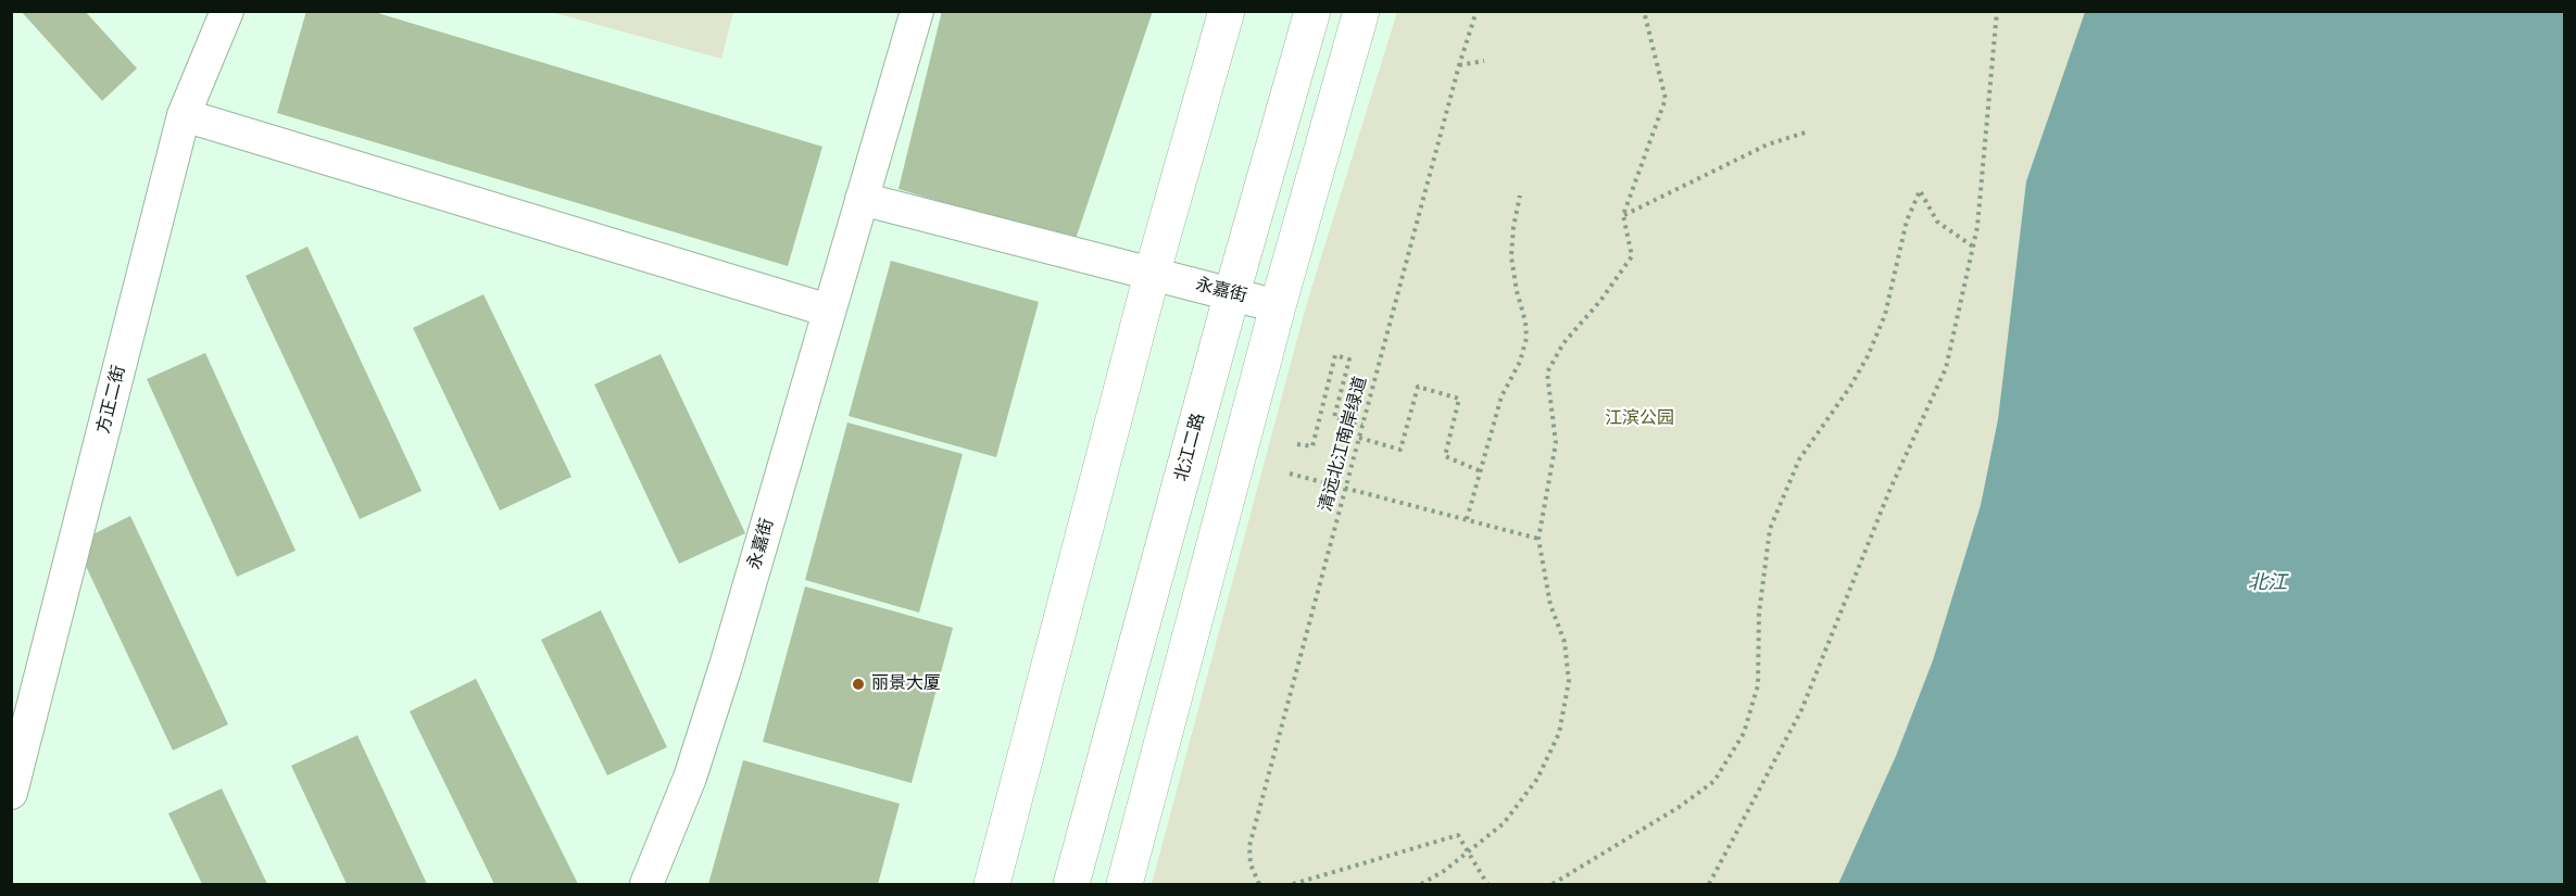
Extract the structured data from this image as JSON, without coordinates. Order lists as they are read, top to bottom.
{
  "streets": {
    "main road": ["北江二路"],
    "street": ["永嘉街", "方正二街"],
    "path": ["清远北江南岸绿道"]
  },
  "crossings": [
    ["永嘉街", "北江二路"]
  ],
  "water": ["北江"],
  "parks": ["江滨公园"],
  "places": ["丽景大厦"]
}
